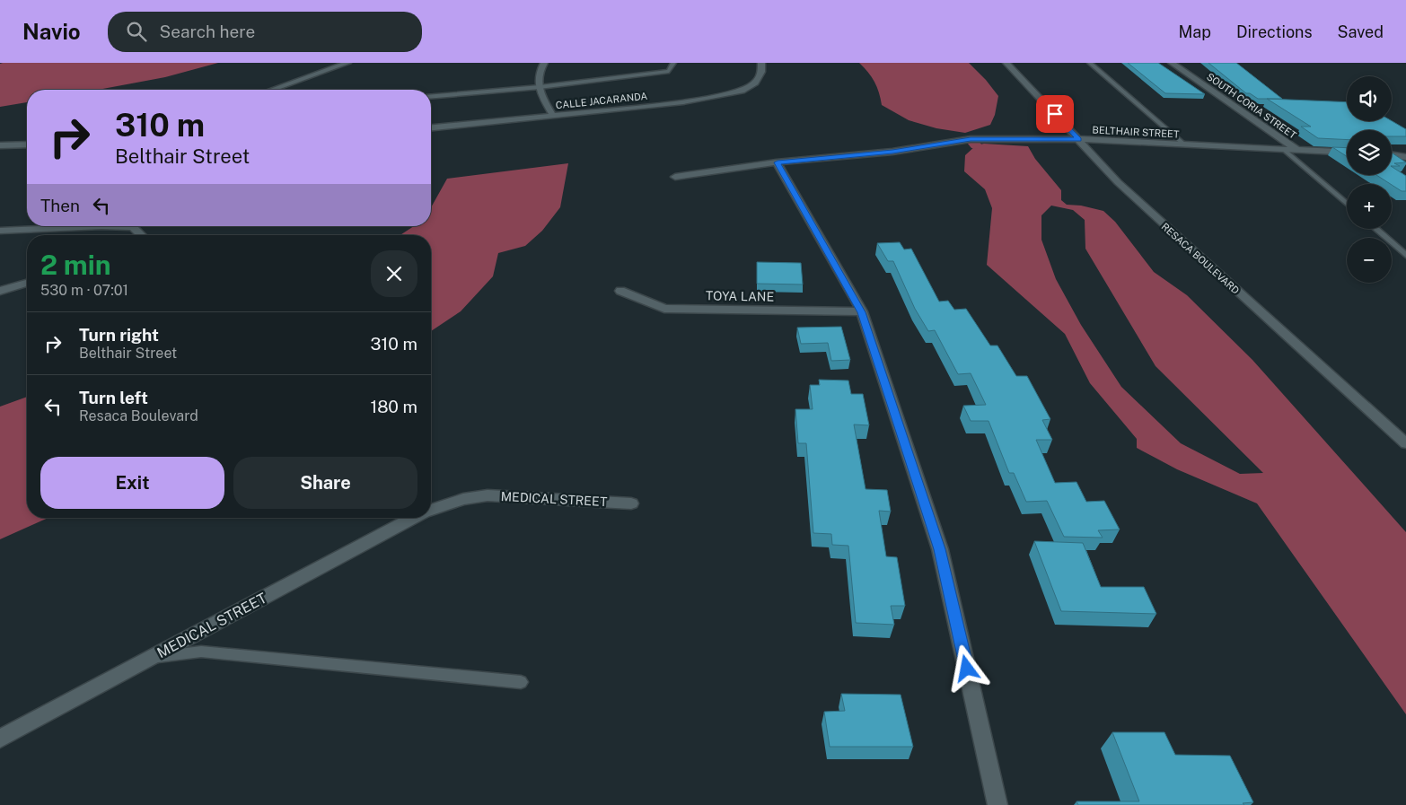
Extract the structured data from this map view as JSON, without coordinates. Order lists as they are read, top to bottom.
{
  "streets": {
    "street": [
      "CALLE JACARANDA",
      "SOUTH CORIA STREET",
      "BELTHAIR STREET",
      "RESACA BOULEVARD",
      "TOYA LANE",
      "MEDICAL STREET"
    ]
  },
  "crossings": [
    ["SOUTH CORIA STREET", "BELTHAIR STREET"],
    ["BELTHAIR STREET", "RESACA BOULEVARD"]
  ],
  "page": {
    "header": "Navio",
    "search": "Search here",
    "nav": ["Map", "Directions", "Saved"],
    "map_buttons": ["+", "−"],
    "turn": ["310 m", "Belthair Street"],
    "then": "Then",
    "heading": ["2 min", "530 m · 07:01"],
    "list": [
      {
        "name": "Turn right",
        "note": "Belthair Street",
        "value": "310 m"
      },
      {
        "name": "Turn left",
        "note": "Resaca Boulevard",
        "value": "180 m"
      }
    ],
    "buttons": ["Exit", "Share"]
  }
}
